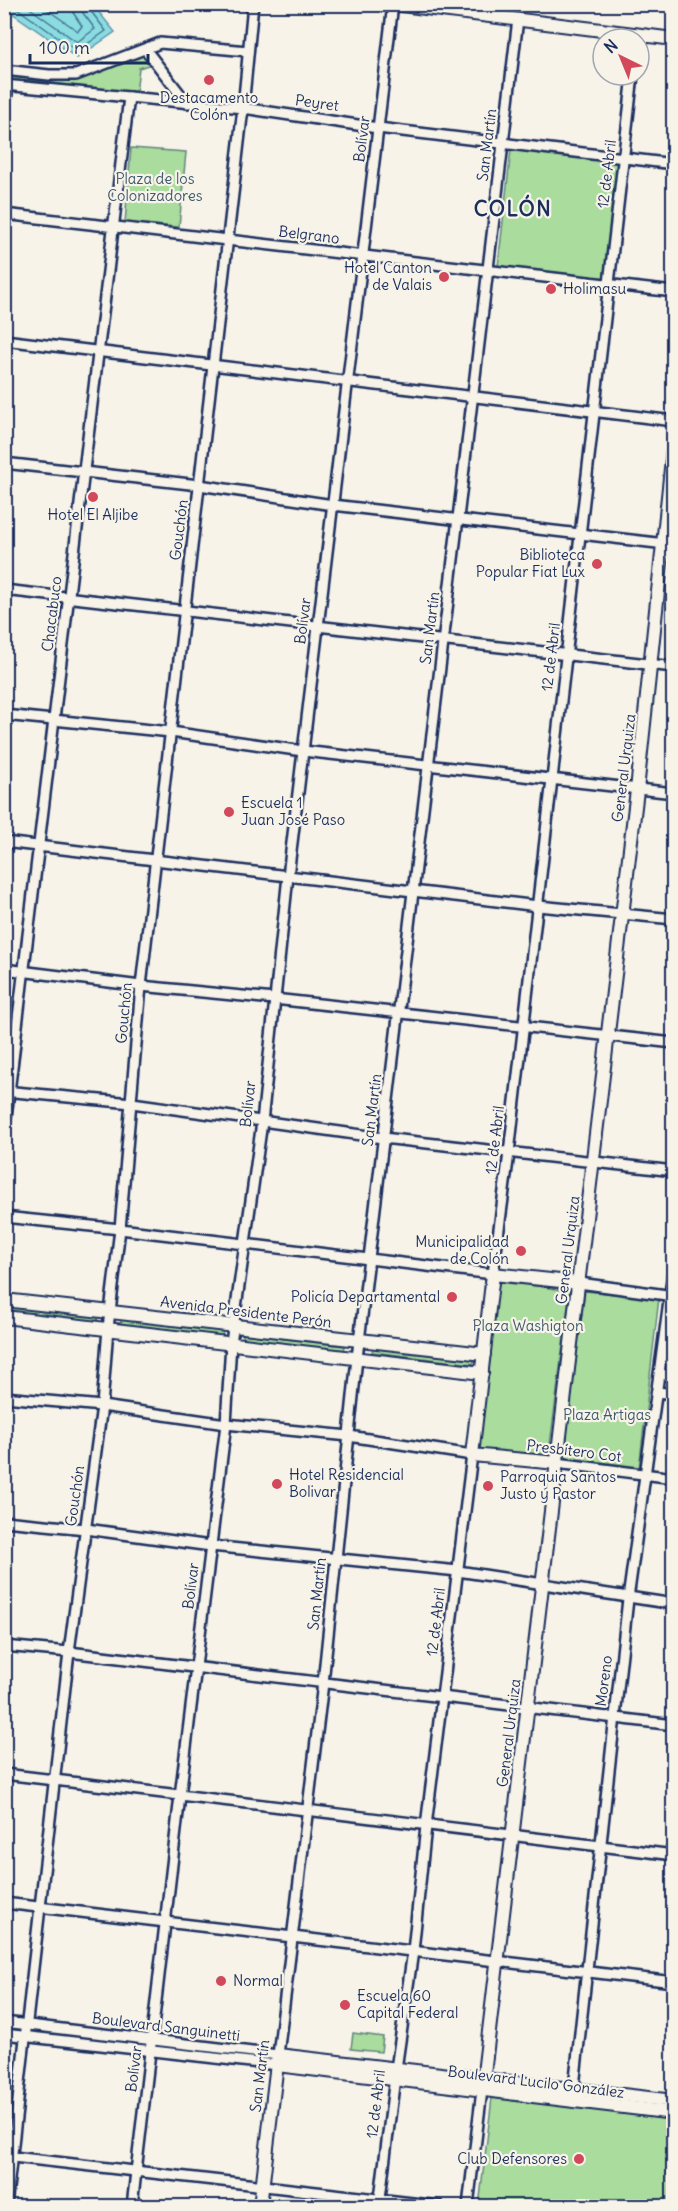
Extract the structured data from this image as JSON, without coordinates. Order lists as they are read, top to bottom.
{
  "streets": {
    "main road": [
      "San Martín",
      "12 de Abril",
      "General Urquiza",
      "Avenida Presidente Perón",
      "Presbítero Cot",
      "Boulevard Sanguinetti",
      "Boulevard Lucilo González"
    ],
    "street": [
      "Peyret",
      "Bolívar",
      "Belgrano",
      "Gouchón",
      "Chacabuco",
      "Moreno"
    ]
  },
  "crossings": [
    ["Peyret", "Bolívar"],
    ["Peyret", "San Martín"],
    ["Peyret", "12 de Abril"],
    ["Peyret", "Gouchón"],
    ["Peyret", "Chacabuco"],
    ["Bolívar", "Belgrano"],
    ["Bolívar", "Avenida Presidente Perón"],
    ["Bolívar", "Boulevard Sanguinetti"],
    ["San Martín", "Belgrano"],
    ["San Martín", "Avenida Presidente Perón"],
    ["San Martín", "Boulevard Sanguinetti"],
    ["12 de Abril", "Belgrano"],
    ["12 de Abril", "Avenida Presidente Perón"],
    ["12 de Abril", "Presbítero Cot"],
    ["12 de Abril", "Boulevard Sanguinetti"],
    ["12 de Abril", "Boulevard Lucilo González"],
    ["Belgrano", "Gouchón"],
    ["Belgrano", "Chacabuco"],
    ["Gouchón", "Avenida Presidente Perón"],
    ["Gouchón", "Boulevard Sanguinetti"],
    ["General Urquiza", "Presbítero Cot"],
    ["General Urquiza", "Boulevard Lucilo González"],
    ["Presbítero Cot", "Moreno"],
    ["Moreno", "Boulevard Lucilo González"],
    ["Boulevard Sanguinetti", "Boulevard Lucilo González"]
  ],
  "districts": ["COLÓN"],
  "parks": ["Plaza de los Colonizadores", "Plaza Washigton", "Plaza Artigas"],
  "places": [
    "Destacamento Colón",
    "Hotel Canton de Valais",
    "Holimasu",
    "Hotel El Aljibe",
    "Biblioteca Popular Fiat Lux",
    "Escuela 1 Juan José Paso",
    "Municipalidad de Colón",
    "Policía Departamental",
    "Hotel Residencial Bolivar",
    "Parroquia Santos Justo y Pastor",
    "Normal",
    "Escuela 60 Capital Federal",
    "Club Defensores"
  ],
  "scale_bar": "100 m",
  "north": "top left"
}
